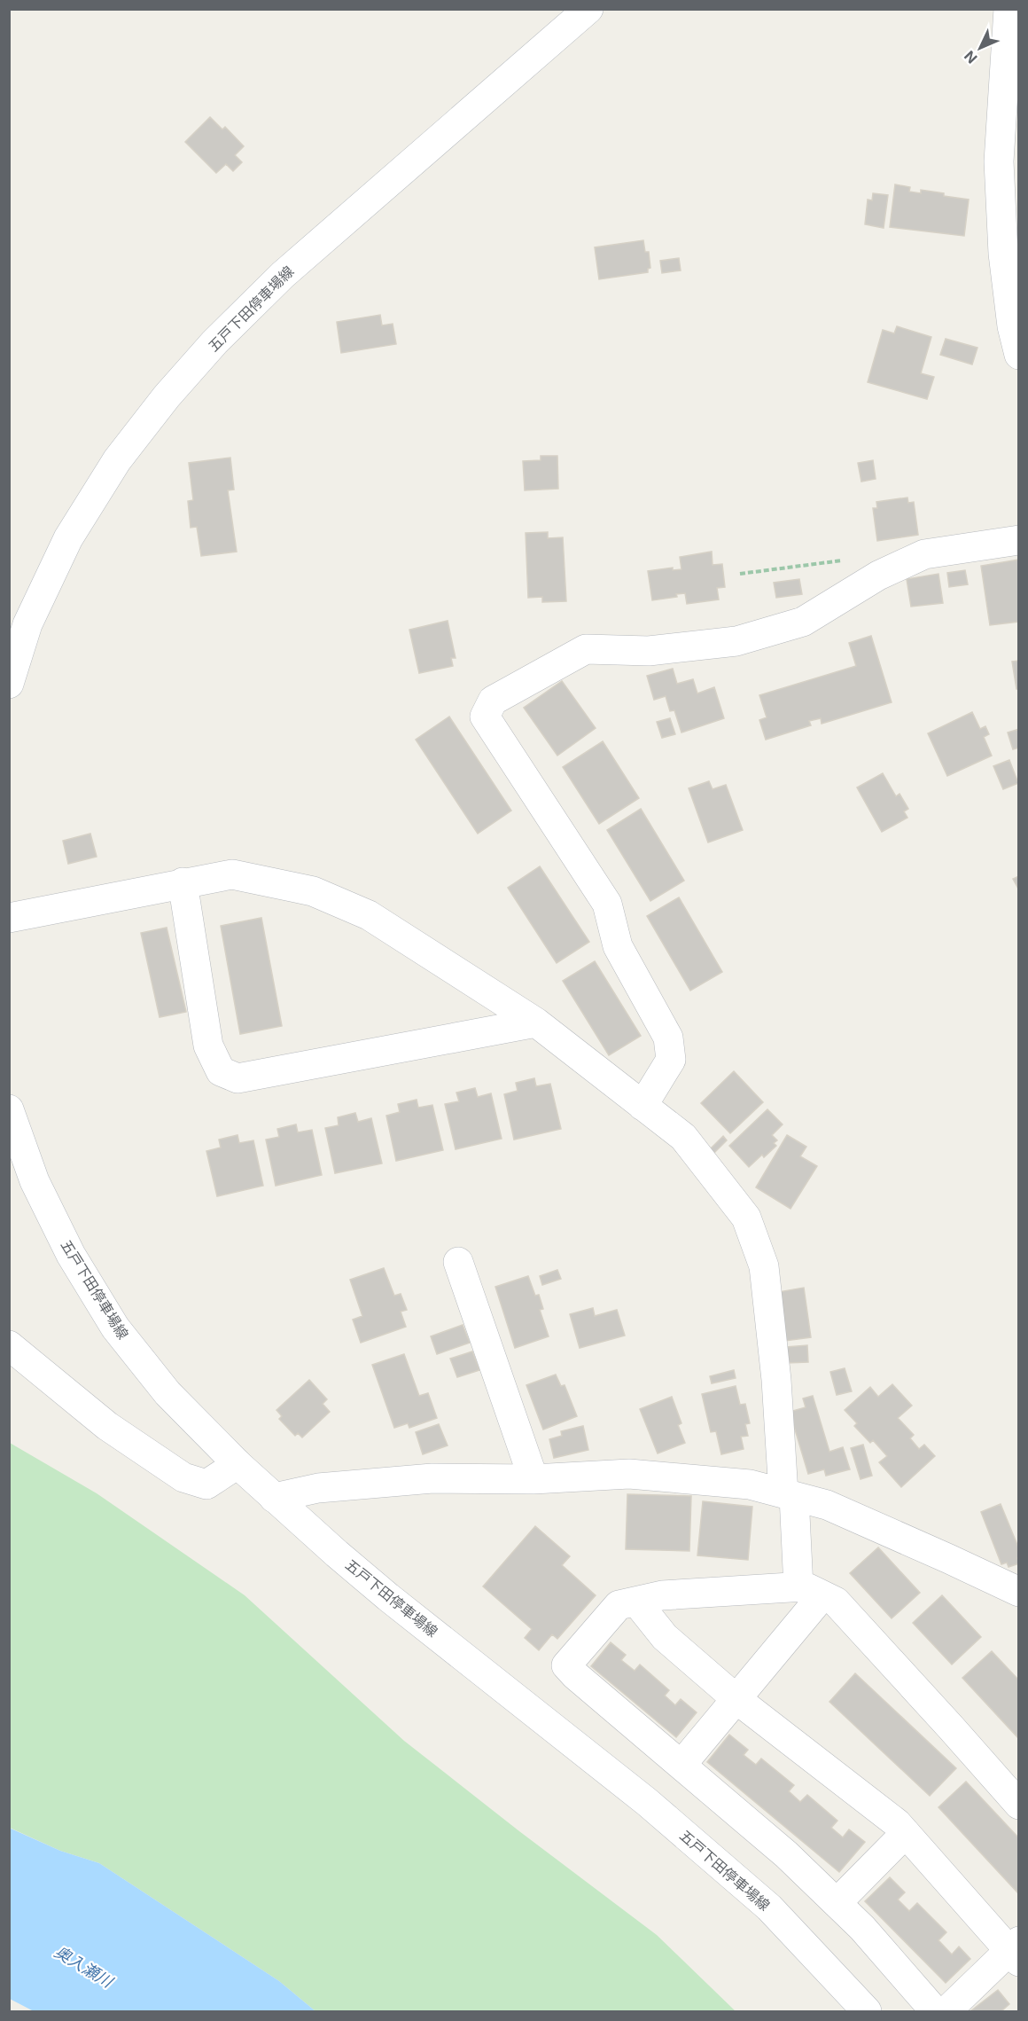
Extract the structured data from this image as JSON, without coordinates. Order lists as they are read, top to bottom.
{
  "streets": {
    "street": ["五戸下田停車場線"]
  },
  "water": ["奥入瀬川"],
  "north": "bottom left"
}
